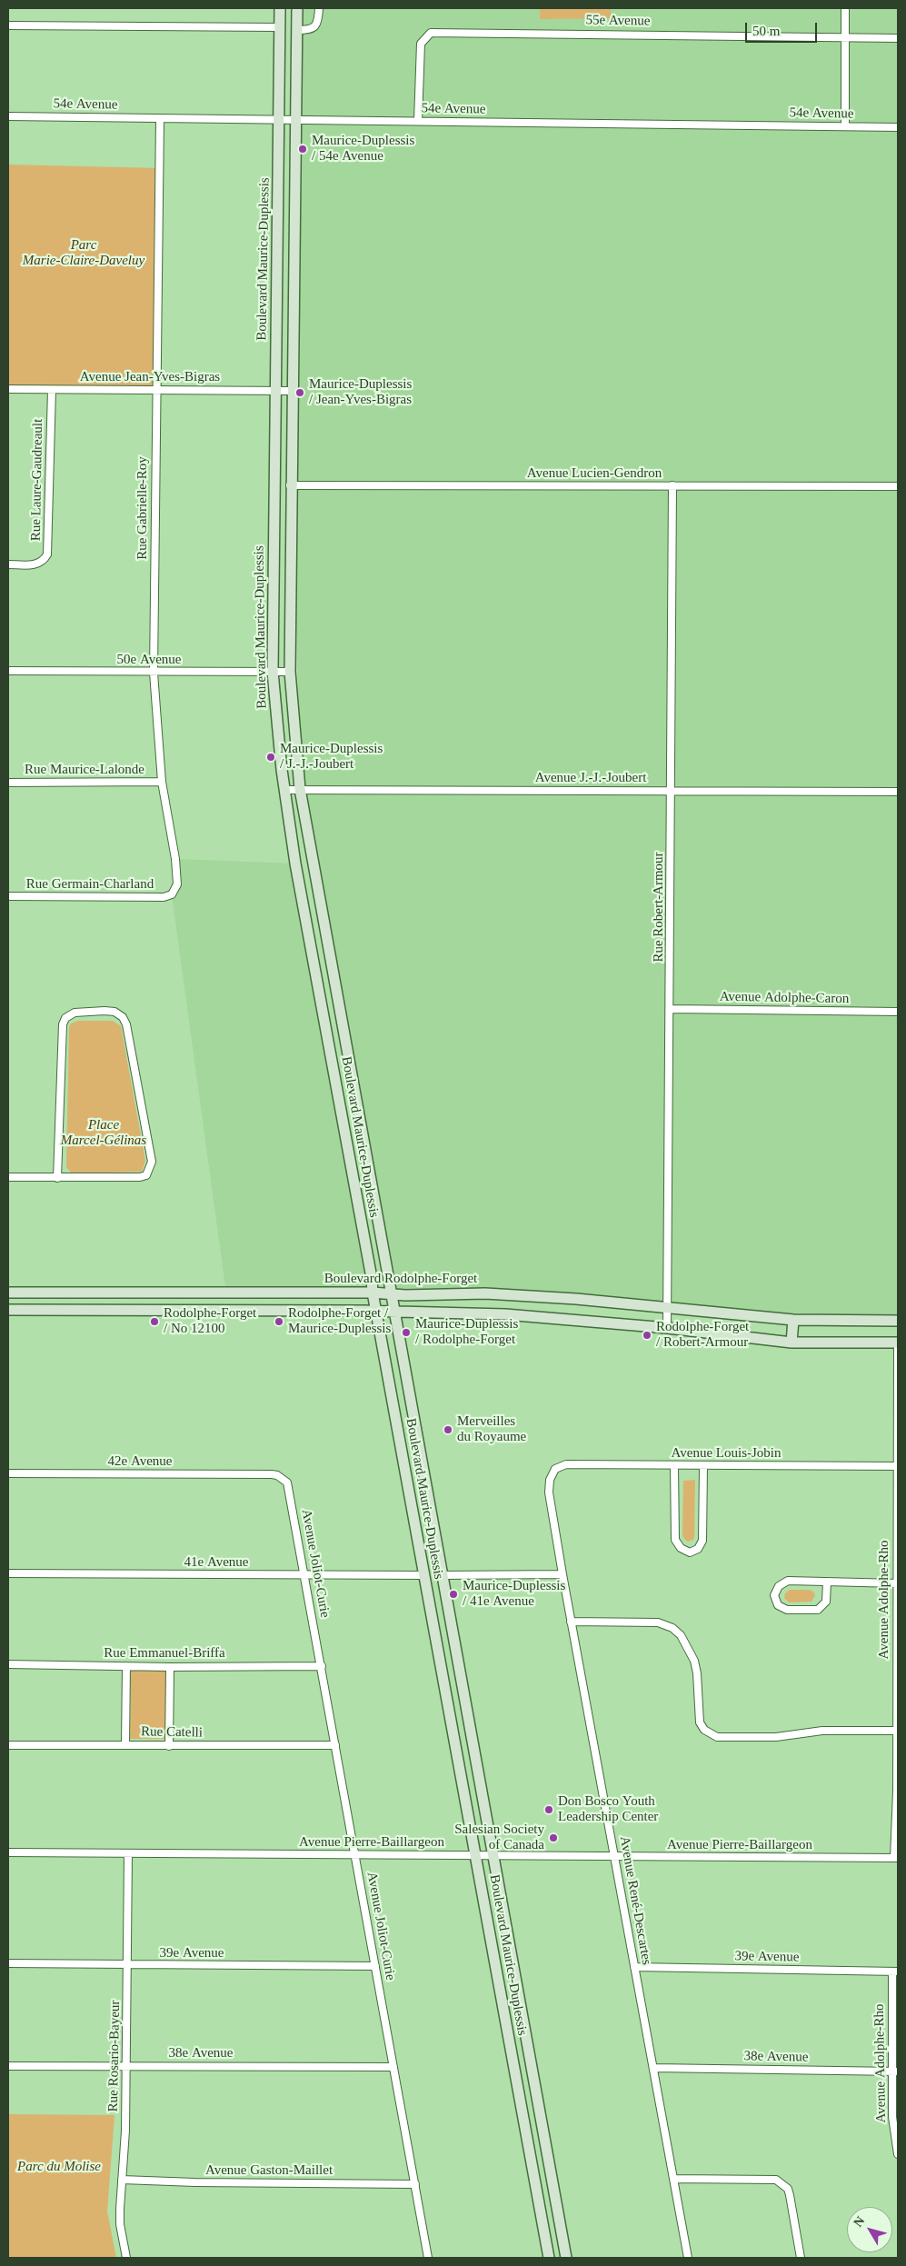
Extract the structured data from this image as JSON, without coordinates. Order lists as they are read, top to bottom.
{
  "streets": {
    "street": [
      "55e Avenue",
      "54e Avenue",
      "Boulevard Maurice-Duplessis",
      "Avenue Jean-Yves-Bigras",
      "Avenue Lucien-Gendron",
      "Rue Laure-Gaudreault",
      "Rue Gabrielle-Roy",
      "50e Avenue",
      "Rue Maurice-Lalonde",
      "Avenue J.-J.-Joubert",
      "Rue Germain-Charland",
      "Rue Robert-Armour",
      "Avenue Adolphe-Caron",
      "Boulevard Rodolphe-Forget",
      "Avenue Louis-Jobin",
      "42e Avenue",
      "41e Avenue",
      "Avenue Joliot-Curie",
      "Avenue Adolphe-Rho",
      "Rue Emmanuel-Briffa",
      "Rue Catelli",
      "Avenue Pierre-Baillargeon",
      "Avenue René-Descartes",
      "39e Avenue",
      "38e Avenue",
      "Rue Rosario-Bayeur",
      "Avenue Gaston-Maillet"
    ]
  },
  "crossings": [
    ["55e Avenue", "54e Avenue"],
    ["54e Avenue", "Boulevard Maurice-Duplessis"],
    ["54e Avenue", "Rue Gabrielle-Roy"],
    ["Boulevard Maurice-Duplessis", "Avenue Jean-Yves-Bigras"],
    ["Boulevard Maurice-Duplessis", "Avenue Lucien-Gendron"],
    ["Boulevard Maurice-Duplessis", "50e Avenue"],
    ["Boulevard Maurice-Duplessis", "Avenue J.-J.-Joubert"],
    ["Boulevard Maurice-Duplessis", "Boulevard Rodolphe-Forget"],
    ["Boulevard Maurice-Duplessis", "41e Avenue"],
    ["Boulevard Maurice-Duplessis", "Avenue Pierre-Baillargeon"],
    ["Avenue Jean-Yves-Bigras", "Rue Laure-Gaudreault"],
    ["Avenue Jean-Yves-Bigras", "Rue Gabrielle-Roy"],
    ["Avenue Lucien-Gendron", "Rue Robert-Armour"],
    ["Rue Gabrielle-Roy", "50e Avenue"],
    ["Rue Gabrielle-Roy", "Rue Maurice-Lalonde"],
    ["Rue Gabrielle-Roy", "Rue Germain-Charland"],
    ["Avenue J.-J.-Joubert", "Rue Robert-Armour"],
    ["Rue Robert-Armour", "Avenue Adolphe-Caron"],
    ["Rue Robert-Armour", "Boulevard Rodolphe-Forget"],
    ["Avenue Louis-Jobin", "Avenue Adolphe-Rho"],
    ["Avenue Louis-Jobin", "Avenue René-Descartes"],
    ["42e Avenue", "Avenue Joliot-Curie"],
    ["41e Avenue", "Avenue Joliot-Curie"],
    ["Avenue Joliot-Curie", "Rue Emmanuel-Briffa"],
    ["Avenue Joliot-Curie", "Rue Catelli"],
    ["Avenue Joliot-Curie", "Avenue Pierre-Baillargeon"],
    ["Avenue Joliot-Curie", "39e Avenue"],
    ["Avenue Joliot-Curie", "38e Avenue"],
    ["Avenue Joliot-Curie", "Avenue Gaston-Maillet"],
    ["Avenue Adolphe-Rho", "Avenue Pierre-Baillargeon"],
    ["Avenue Adolphe-Rho", "39e Avenue"],
    ["Avenue Adolphe-Rho", "38e Avenue"],
    ["Avenue Pierre-Baillargeon", "Avenue René-Descartes"],
    ["Avenue Pierre-Baillargeon", "Rue Rosario-Bayeur"],
    ["Avenue René-Descartes", "39e Avenue"],
    ["Avenue René-Descartes", "38e Avenue"],
    ["39e Avenue", "Rue Rosario-Bayeur"],
    ["38e Avenue", "Rue Rosario-Bayeur"],
    ["Rue Rosario-Bayeur", "Avenue Gaston-Maillet"]
  ],
  "parks": ["Parc Marie-Claire-Daveluy", "Place Marcel-Gélinas", "Parc du Molise"],
  "places": [
    "Maurice-Duplessis / 54e Avenue",
    "Maurice-Duplessis / Jean-Yves-Bigras",
    "Maurice-Duplessis / J.-J.-Joubert",
    "Rodolphe-Forget / No 12100",
    "Rodolphe-Forget / Maurice-Duplessis",
    "Maurice-Duplessis / Rodolphe-Forget",
    "Rodolphe-Forget / Robert-Armour",
    "Merveilles du Royaume",
    "Maurice-Duplessis / 41e Avenue",
    "Don Bosco Youth Leadership Center",
    "Salesian Society of Canada"
  ],
  "scale_bar": "50 m",
  "north": "top left"
}
